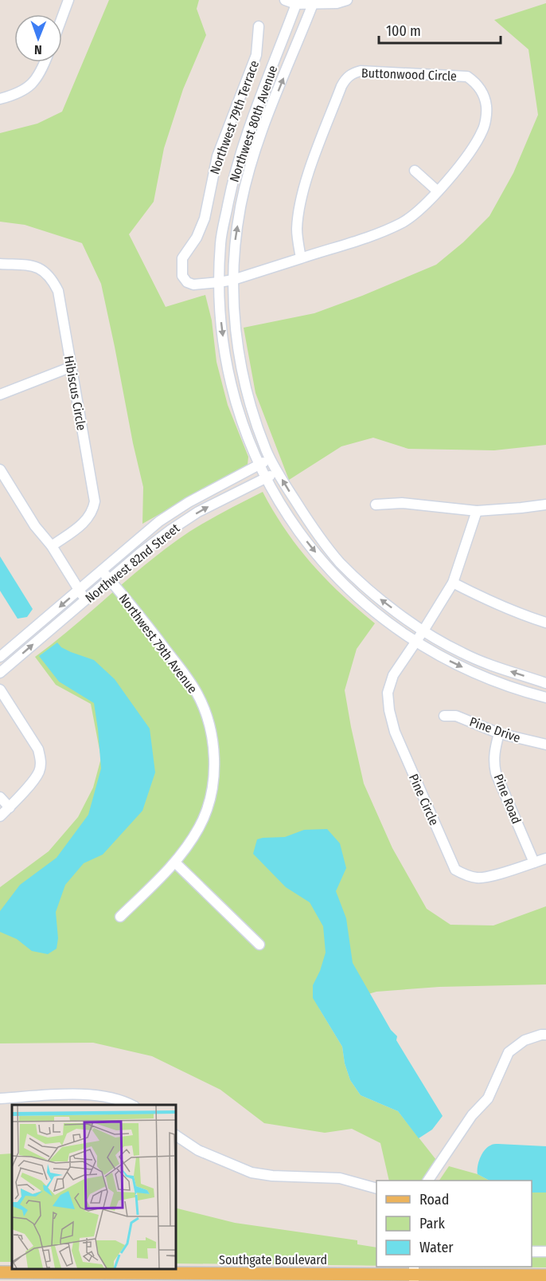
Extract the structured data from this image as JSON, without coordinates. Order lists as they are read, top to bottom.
{
  "streets": {
    "main road": ["Southgate Boulevard"],
    "street": [
      "Buttonwood Circle",
      "Northwest 79th Terrace",
      "Northwest 80th Avenue",
      "Hibiscus Circle",
      "Northwest 82nd Street",
      "Northwest 79th Avenue",
      "Pine Drive",
      "Pine Road",
      "Pine Circle"
    ]
  },
  "crossings": [
    ["Buttonwood Circle", "Northwest 79th Terrace"],
    ["Buttonwood Circle", "Northwest 80th Avenue"],
    ["Northwest 79th Terrace", "Northwest 80th Avenue"],
    ["Northwest 80th Avenue", "Northwest 82nd Street"],
    ["Northwest 80th Avenue", "Pine Circle"],
    ["Northwest 82nd Street", "Northwest 79th Avenue"],
    ["Pine Drive", "Pine Road"],
    ["Pine Road", "Pine Circle"]
  ],
  "legend": ["Road", "Park", "Water"],
  "scale_bar": "100 m",
  "north": "bottom"
}
